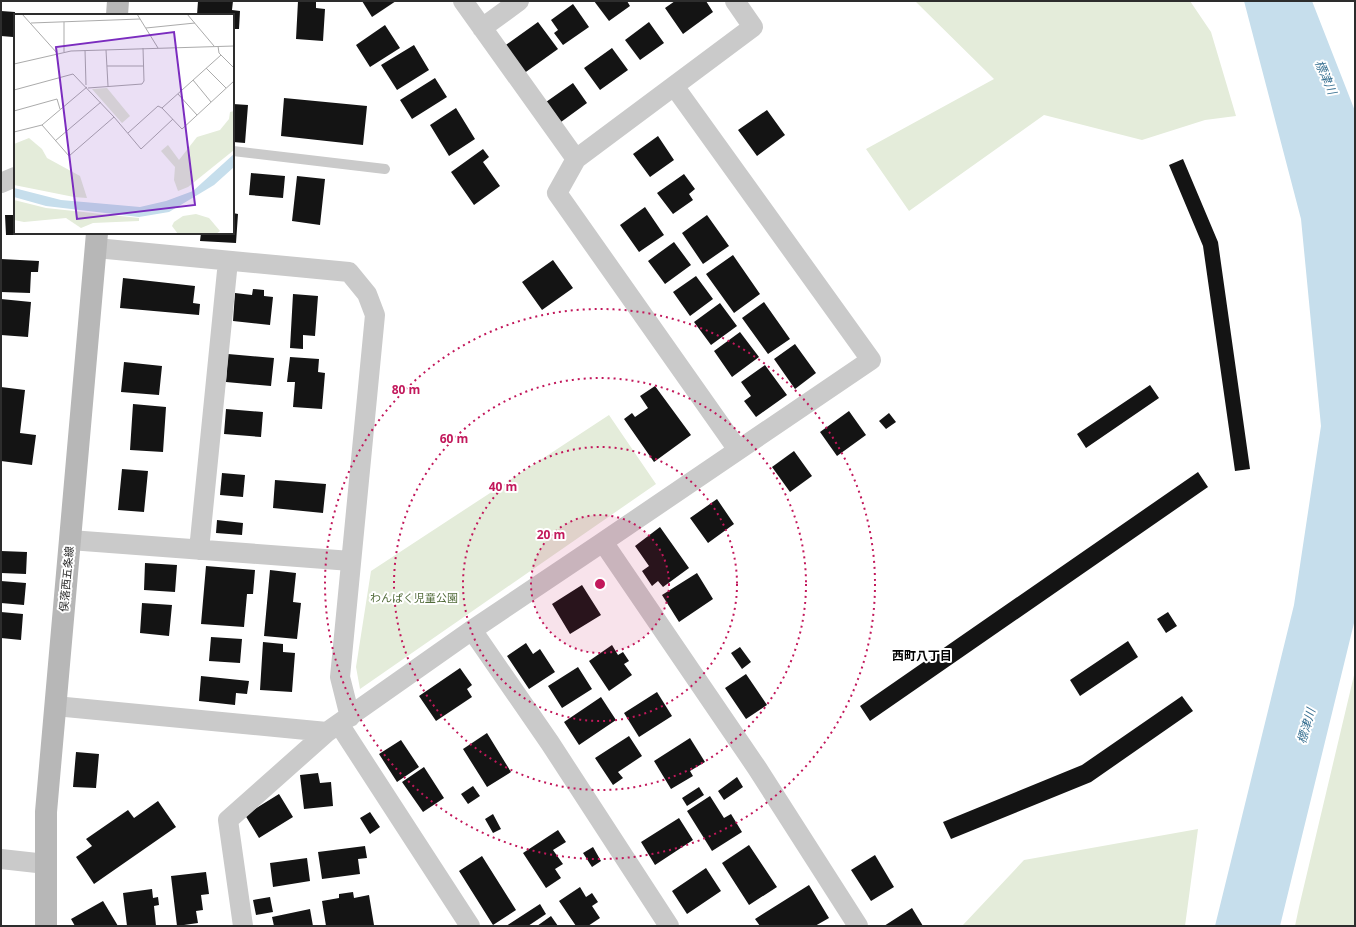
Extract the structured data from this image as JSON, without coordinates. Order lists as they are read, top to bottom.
{
  "streets": {
    "main road": ["俣落西五条線"]
  },
  "districts": ["西町八丁目"],
  "water": ["標津川"],
  "parks": ["わんぱく児童公園"],
  "rings": [
    "80 m",
    "60 m",
    "40 m",
    "20 m"
  ]
}
